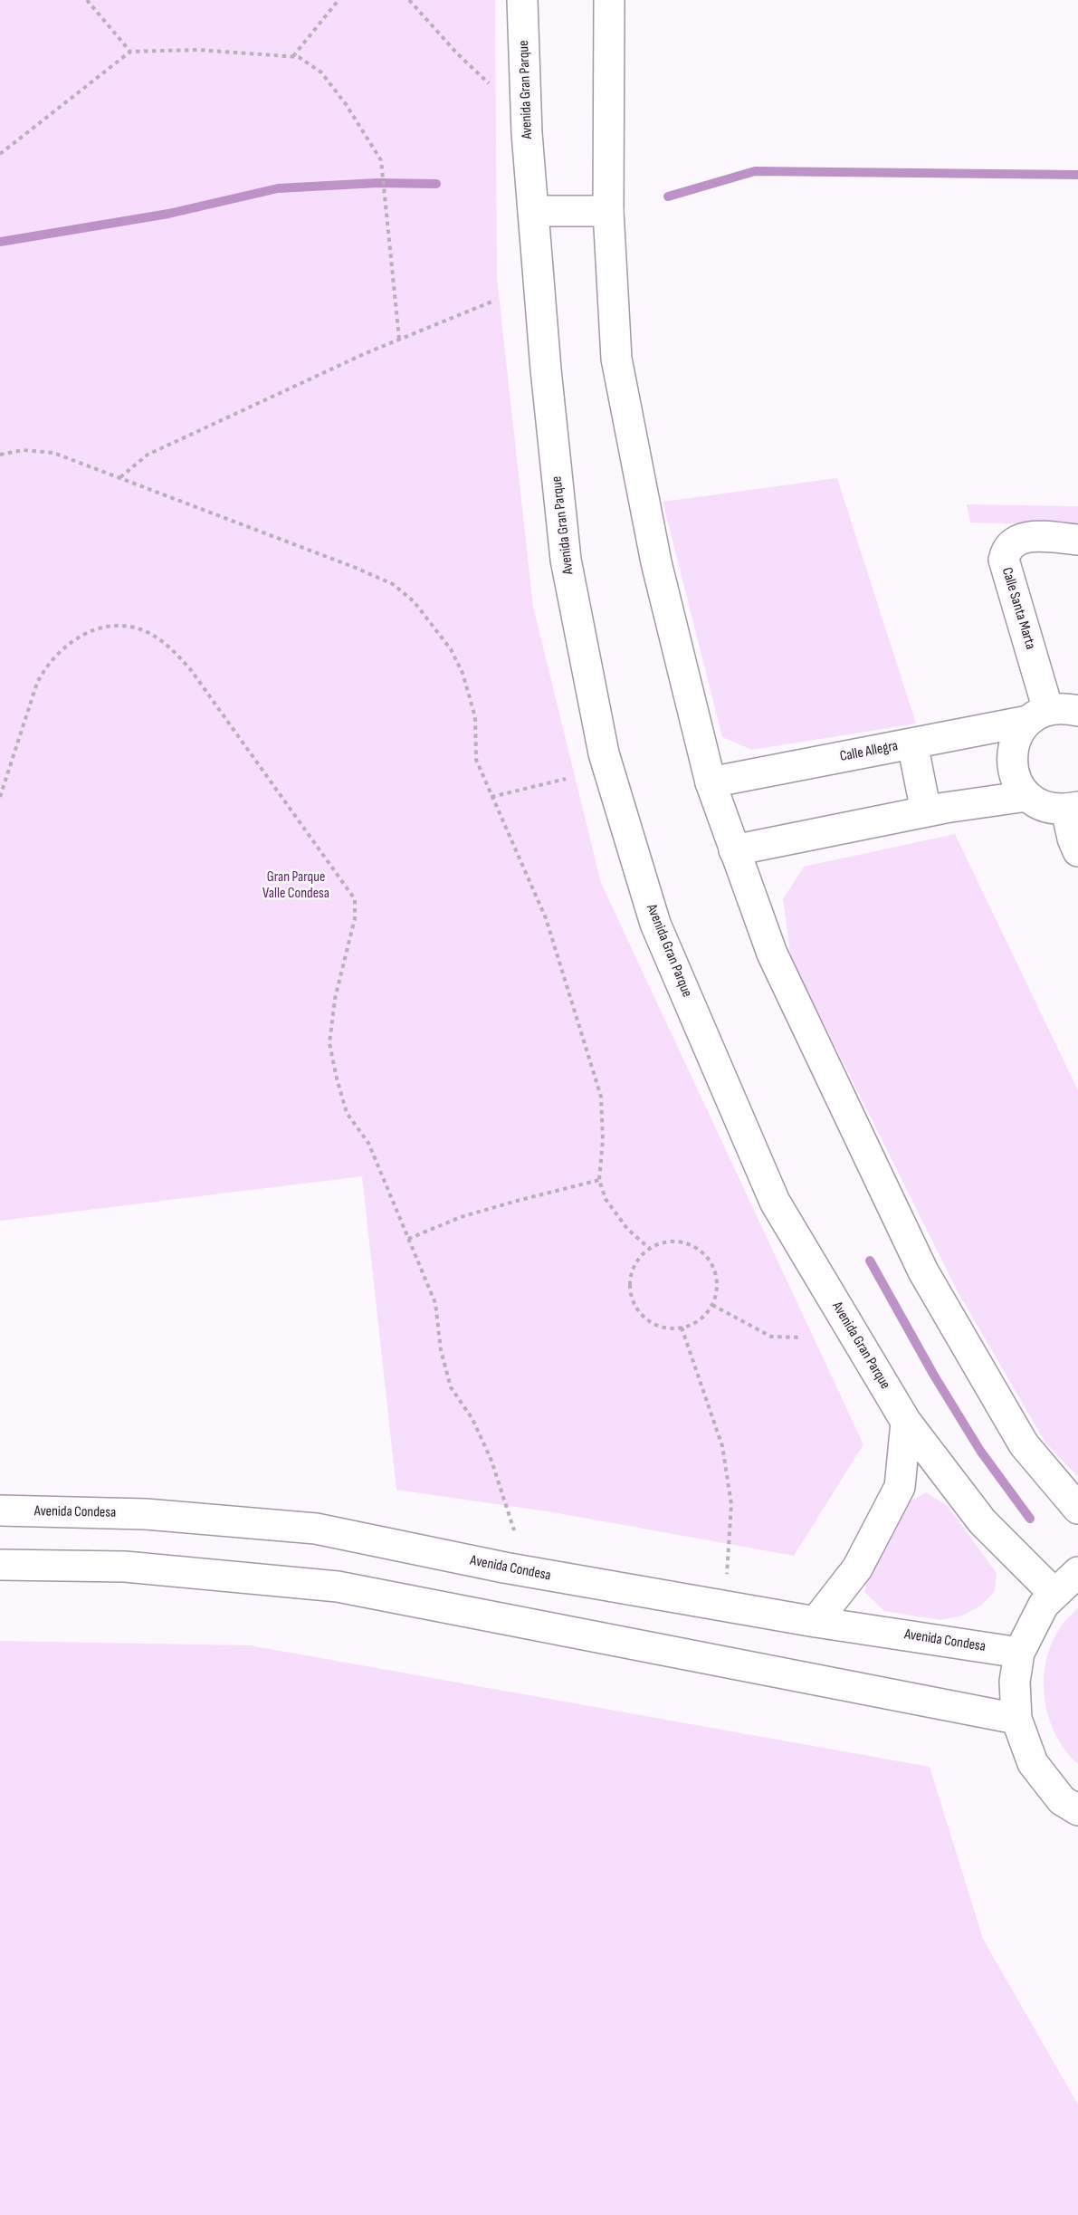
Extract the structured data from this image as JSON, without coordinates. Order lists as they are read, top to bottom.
{
  "streets": {
    "street": [
      "Avenida Gran Parque",
      "Calle Santa Marta",
      "Calle Allegra",
      "Avenida Condesa"
    ]
  },
  "crossings": [
    ["Calle Santa Marta", "Calle Allegra"]
  ],
  "parks": ["Gran Parque Valle Condesa"]
}
